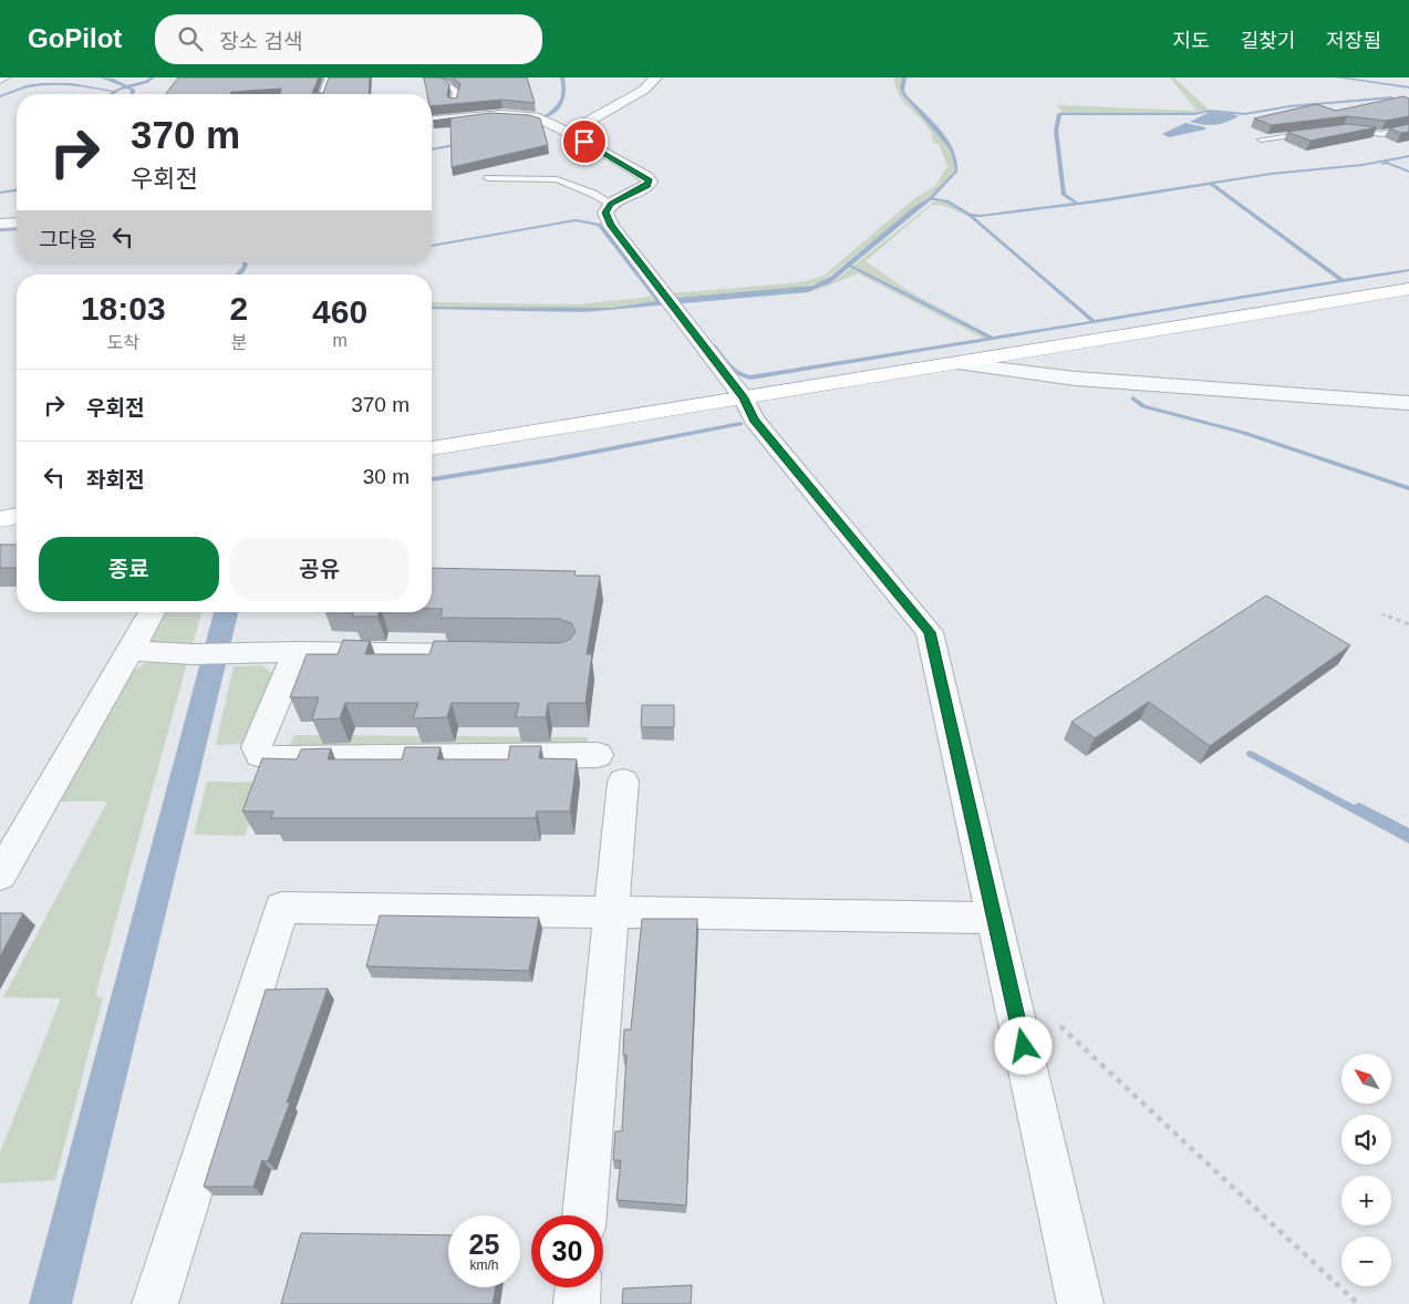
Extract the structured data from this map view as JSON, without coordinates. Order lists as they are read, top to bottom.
{
  "north": "top left",
  "page": {
    "header": "GoPilot",
    "search": "장소 검색",
    "nav": ["지도", "길찾기", "저장됨"],
    "turn": ["370 m", "우회전"],
    "then": "그다음",
    "eta": [
      "18:03",
      "도착",
      "2",
      "분",
      "460",
      "m"
    ],
    "list": [
      {
        "name": "우회전",
        "value": "370 m"
      },
      {
        "name": "좌회전",
        "value": "30 m"
      }
    ],
    "buttons": ["종료", "공유"],
    "map_buttons": ["+", "−"],
    "speed": "25 km/h",
    "limit": "30"
  }
}
